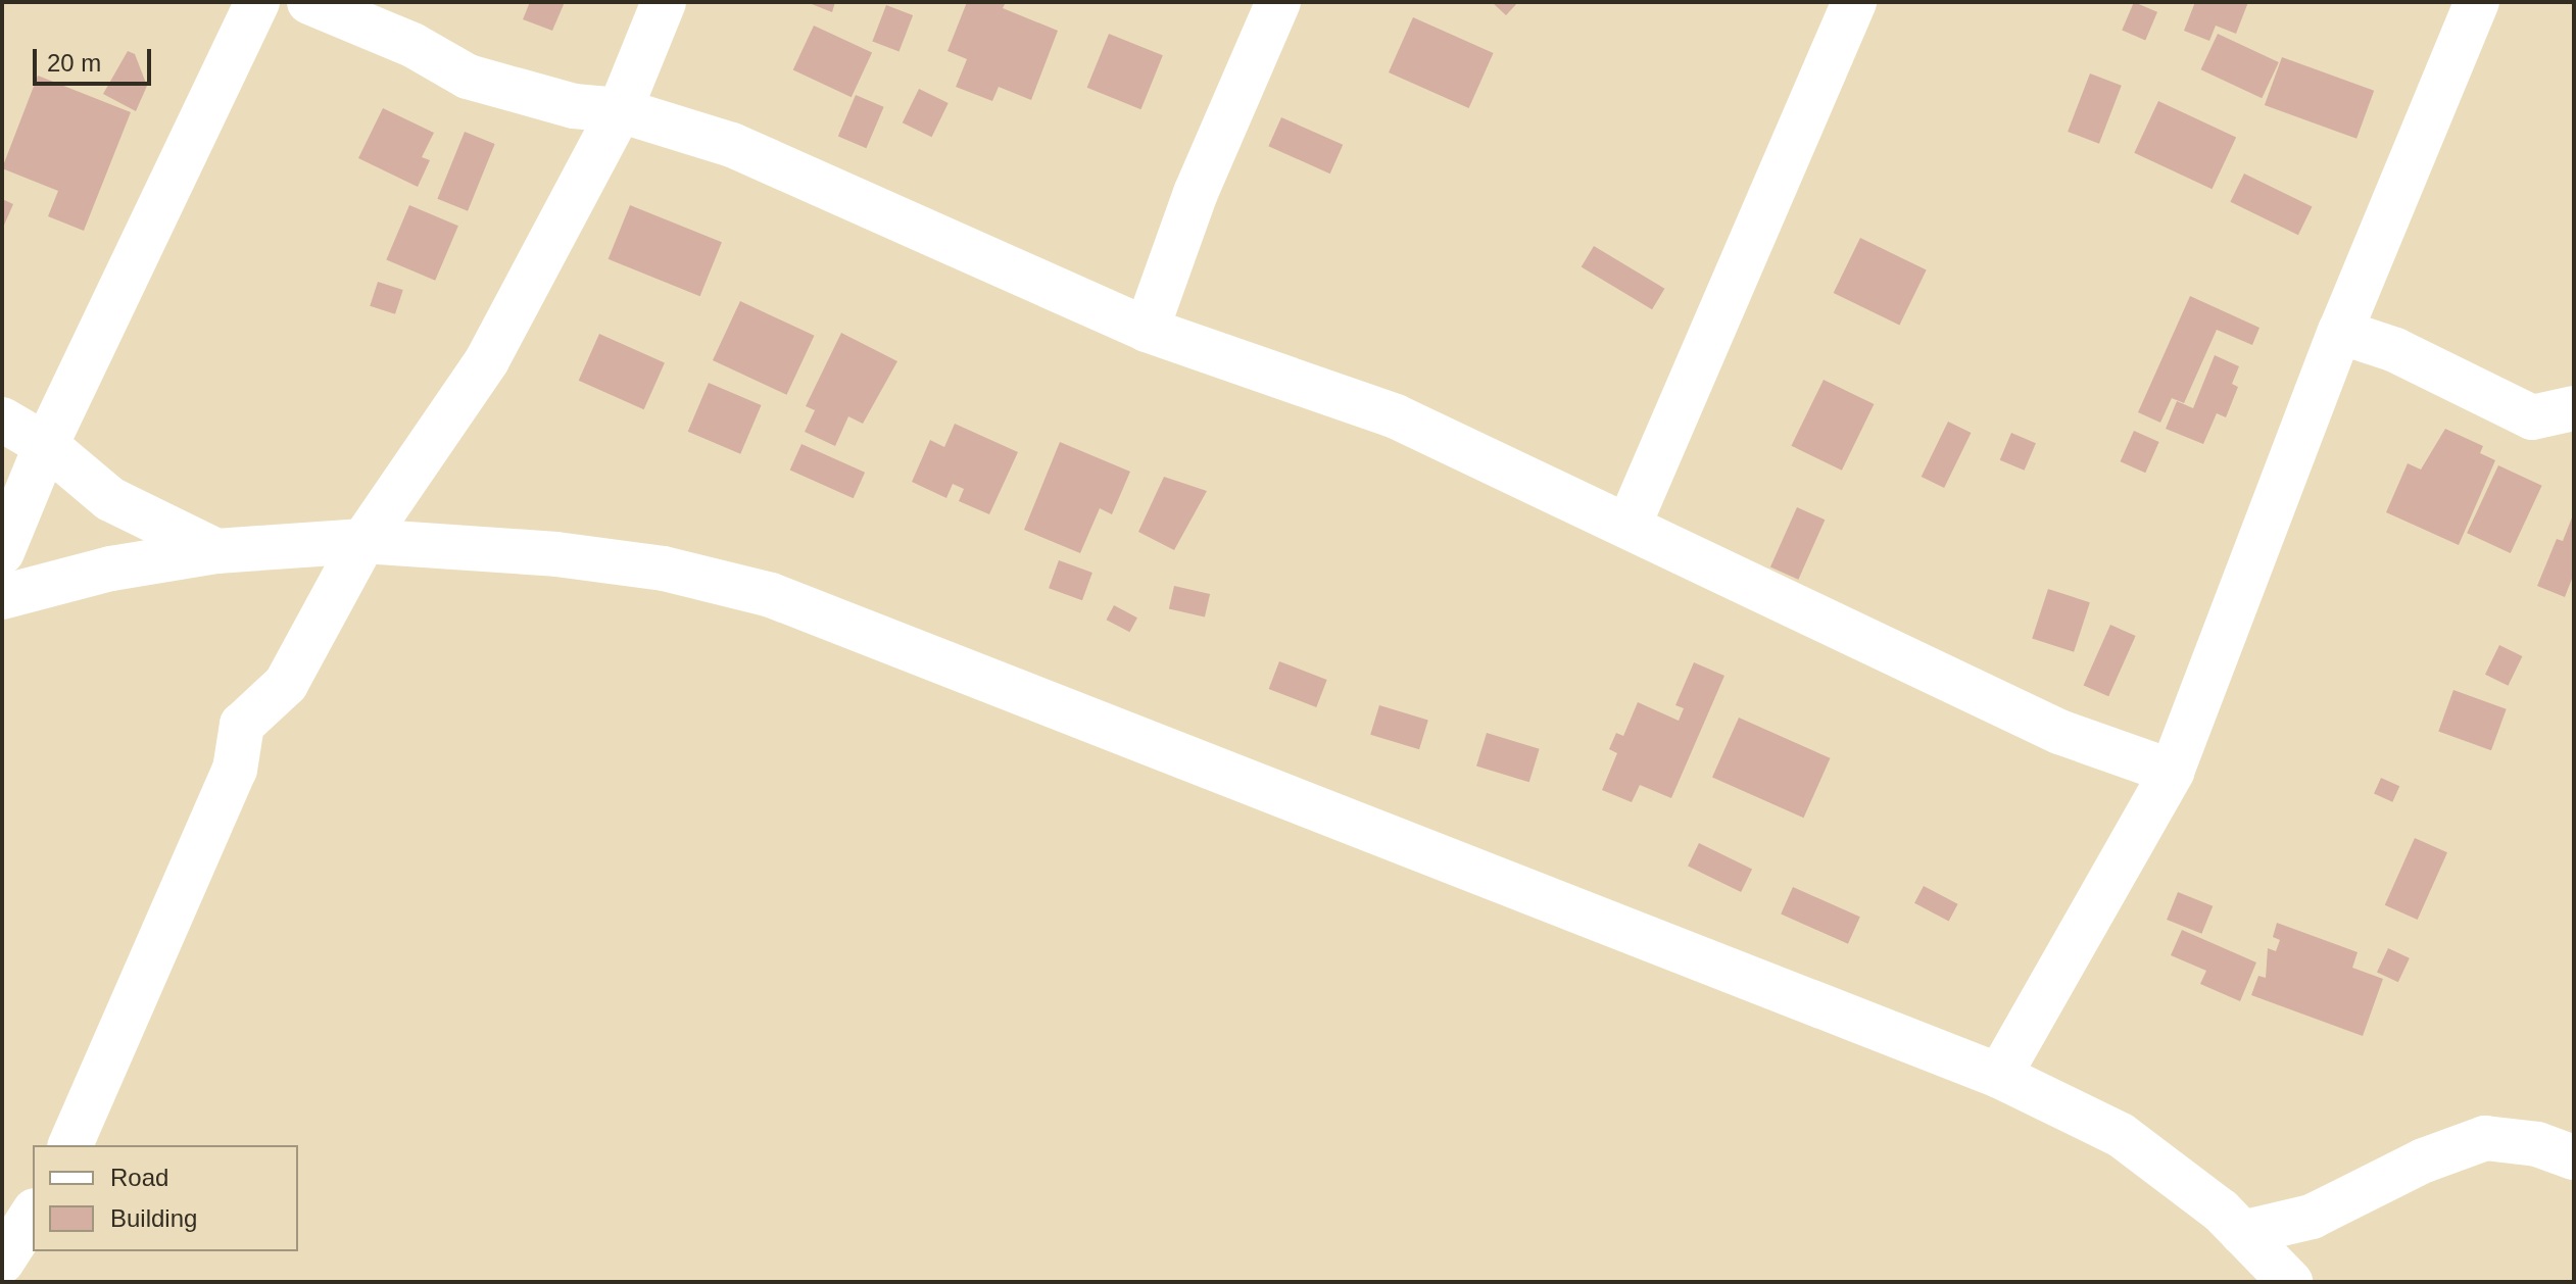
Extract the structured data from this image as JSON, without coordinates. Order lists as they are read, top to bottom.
{
  "legend": ["Road", "Building"],
  "scale_bar": "20 m"
}
